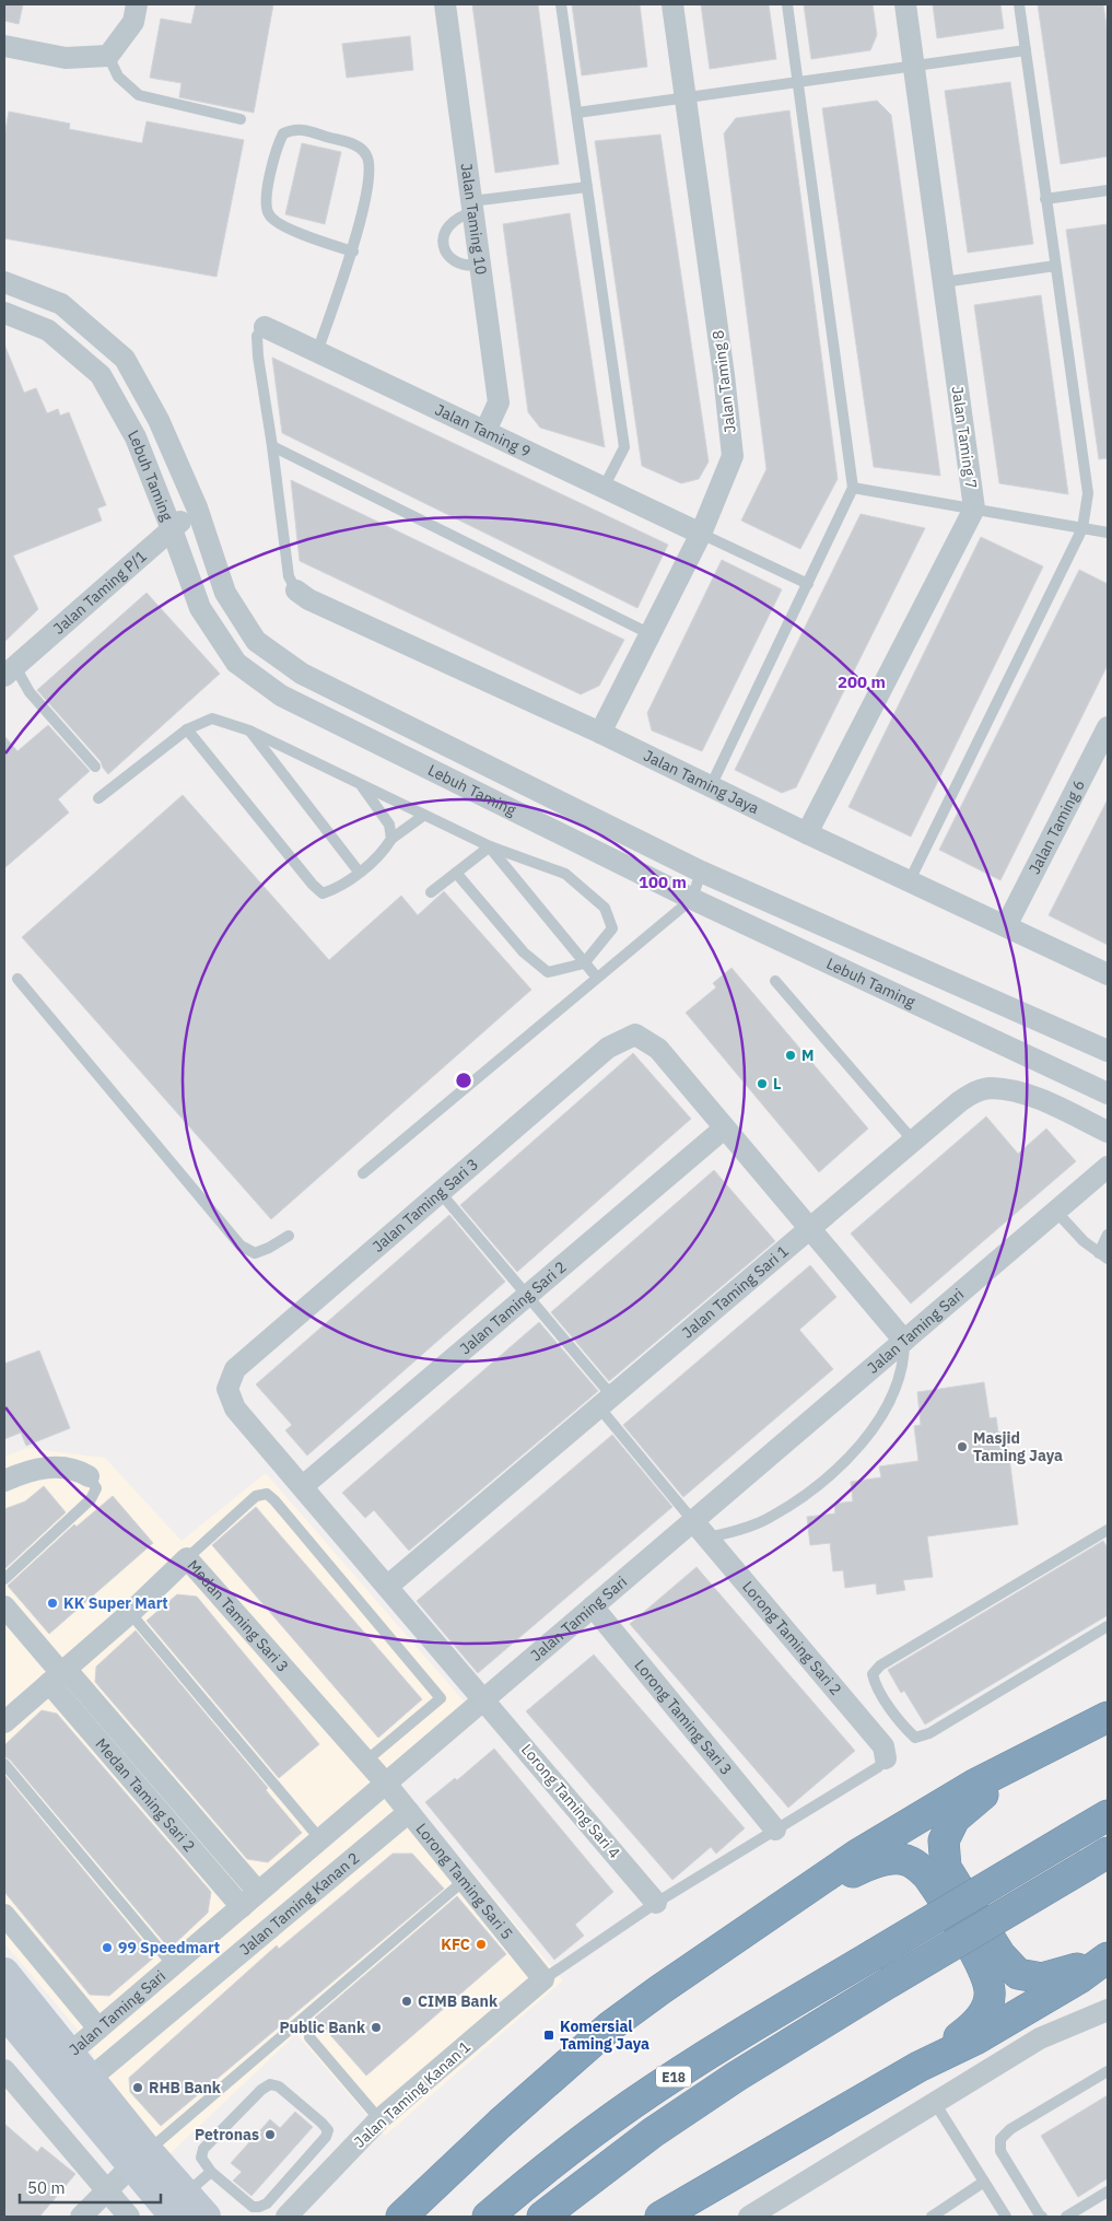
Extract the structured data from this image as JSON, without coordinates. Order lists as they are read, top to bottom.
{
  "streets": {
    "highway": ["E18"],
    "street": [
      "Jalan Taming 10",
      "Jalan Taming 8",
      "Jalan Taming 9",
      "Jalan Taming 7",
      "Lebuh Taming",
      "Jalan Taming P/1",
      "Jalan Taming Jaya",
      "Jalan Taming 6",
      "Jalan Taming Sari 3",
      "Jalan Taming Sari 1",
      "Jalan Taming Sari 2",
      "Jalan Taming Sari",
      "Medan Taming Sari 3",
      "Lorong Taming Sari 2",
      "Lorong Taming Sari 3",
      "Medan Taming Sari 2",
      "Lorong Taming Sari 4",
      "Lorong Taming Sari 5",
      "Jalan Taming Kanan 2",
      "Jalan Taming Kanan 1"
    ]
  },
  "crossings": [
    ["Jalan Taming 10", "Jalan Taming 9"],
    ["Jalan Taming 8", "Jalan Taming 9"],
    ["Jalan Taming 8", "Jalan Taming Jaya"],
    ["Jalan Taming 7", "Jalan Taming Jaya"],
    ["Lebuh Taming", "Jalan Taming P/1"],
    ["Jalan Taming Jaya", "Jalan Taming 6"],
    ["Jalan Taming Sari 3", "Jalan Taming Sari 2"],
    ["Jalan Taming Sari 3", "Lorong Taming Sari 4"],
    ["Jalan Taming Sari 1", "Lorong Taming Sari 4"],
    ["Jalan Taming Sari 2", "Lorong Taming Sari 4"],
    ["Jalan Taming Sari", "Medan Taming Sari 3"],
    ["Jalan Taming Sari", "Lorong Taming Sari 2"],
    ["Jalan Taming Sari", "Lorong Taming Sari 3"],
    ["Jalan Taming Sari", "Medan Taming Sari 2"],
    ["Jalan Taming Sari", "Lorong Taming Sari 4"],
    ["Jalan Taming Sari", "Lorong Taming Sari 5"],
    ["Medan Taming Sari 3", "Medan Taming Sari 2"],
    ["Medan Taming Sari 3", "Lorong Taming Sari 5"],
    ["Lorong Taming Sari 5", "Jalan Taming Kanan 2"],
    ["Lorong Taming Sari 5", "Jalan Taming Kanan 1"]
  ],
  "places": {
    "other": [
      "M",
      "L",
      "Masjid Taming Jaya",
      "KK Super Mart",
      "KFC",
      "99 Speedmart",
      "CIMB Bank",
      "Public Bank",
      "RHB Bank",
      "Petronas"
    ],
    "transit": ["Komersial Taming Jaya"]
  },
  "scale_bar": "50 m",
  "rings": ["200 m", "100 m"]
}
